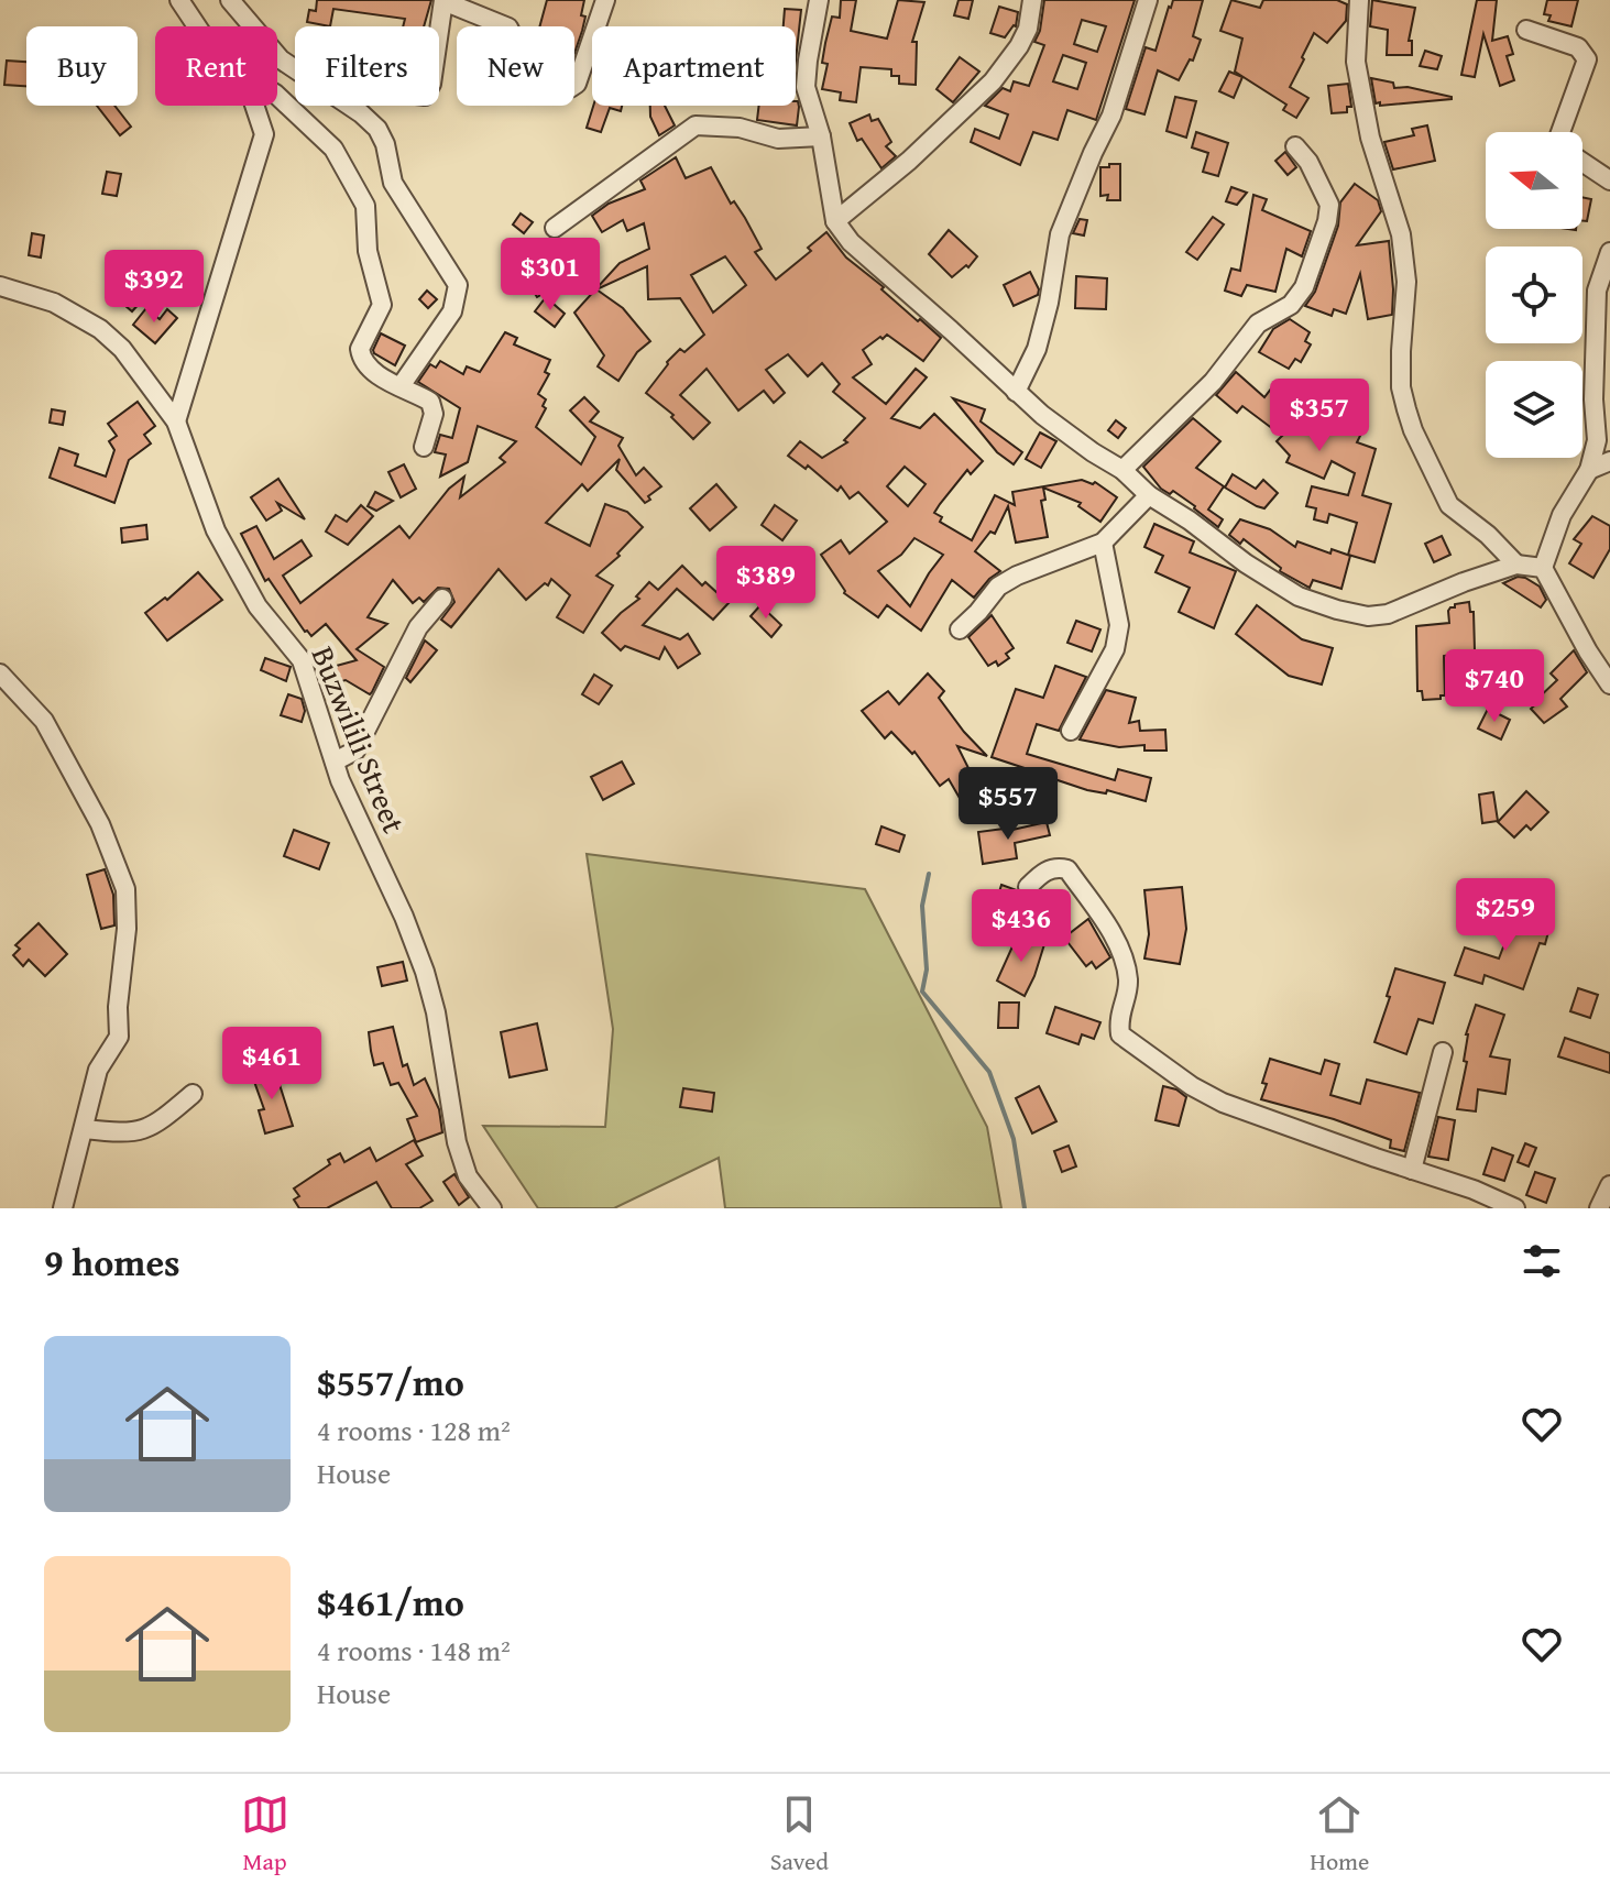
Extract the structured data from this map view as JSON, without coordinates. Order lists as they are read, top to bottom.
{
  "streets": {
    "street": ["Buzwilili Street"]
  },
  "north": "left",
  "page": {
    "chip": [
      "Buy",
      "Rent",
      "Filters",
      "New",
      "Apartment"
    ],
    "price": [
      "$301",
      "$392",
      "$357",
      "$389",
      "$740",
      "$557",
      "$259",
      "$436",
      "$461"
    ],
    "heading": "9 homes",
    "list": [
      {
        "name": "$557/mo",
        "note": "4 rooms · 128 m² · House"
      },
      {
        "name": "$461/mo",
        "note": "4 rooms · 148 m² · House"
      }
    ],
    "tabs": ["Map", "Saved", "Home"]
  }
}
